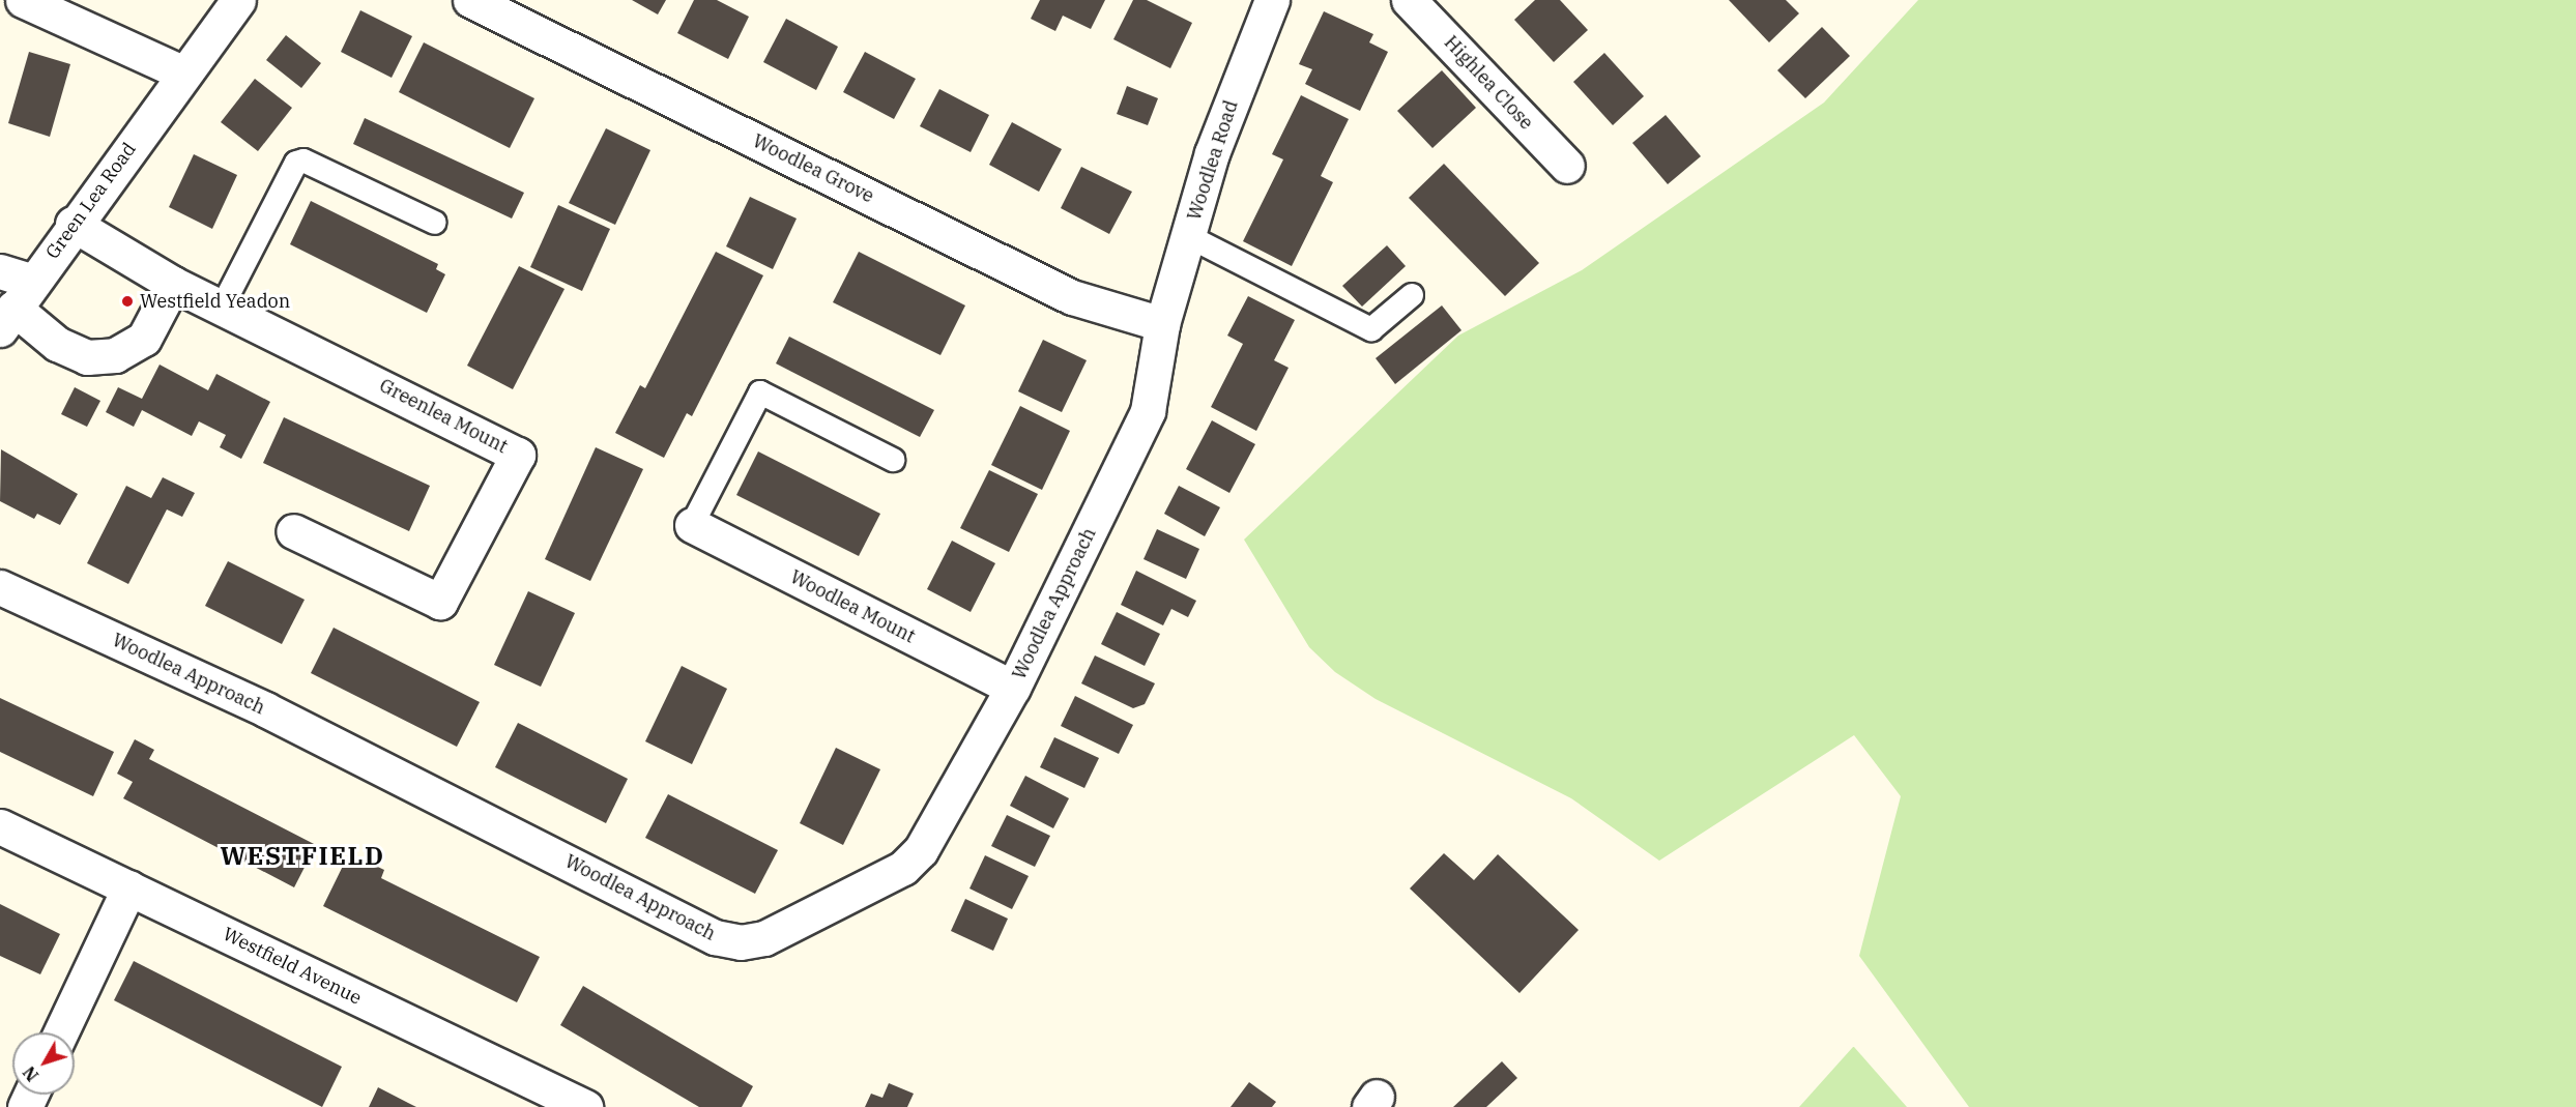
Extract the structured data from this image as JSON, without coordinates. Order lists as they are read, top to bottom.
{
  "streets": {
    "street": [
      "Highlea Close",
      "Woodlea Road",
      "Woodlea Grove",
      "Green Lea Road",
      "Greenlea Mount",
      "Woodlea Approach",
      "Woodlea Mount",
      "Westfield Avenue"
    ]
  },
  "crossings": [
    ["Woodlea Road", "Woodlea Grove"],
    ["Woodlea Road", "Woodlea Approach"],
    ["Woodlea Grove", "Woodlea Approach"],
    ["Green Lea Road", "Greenlea Mount"],
    ["Woodlea Approach", "Woodlea Mount"]
  ],
  "districts": ["WESTFIELD"],
  "places": ["Westfield Yeadon"],
  "north": "bottom left"
}
